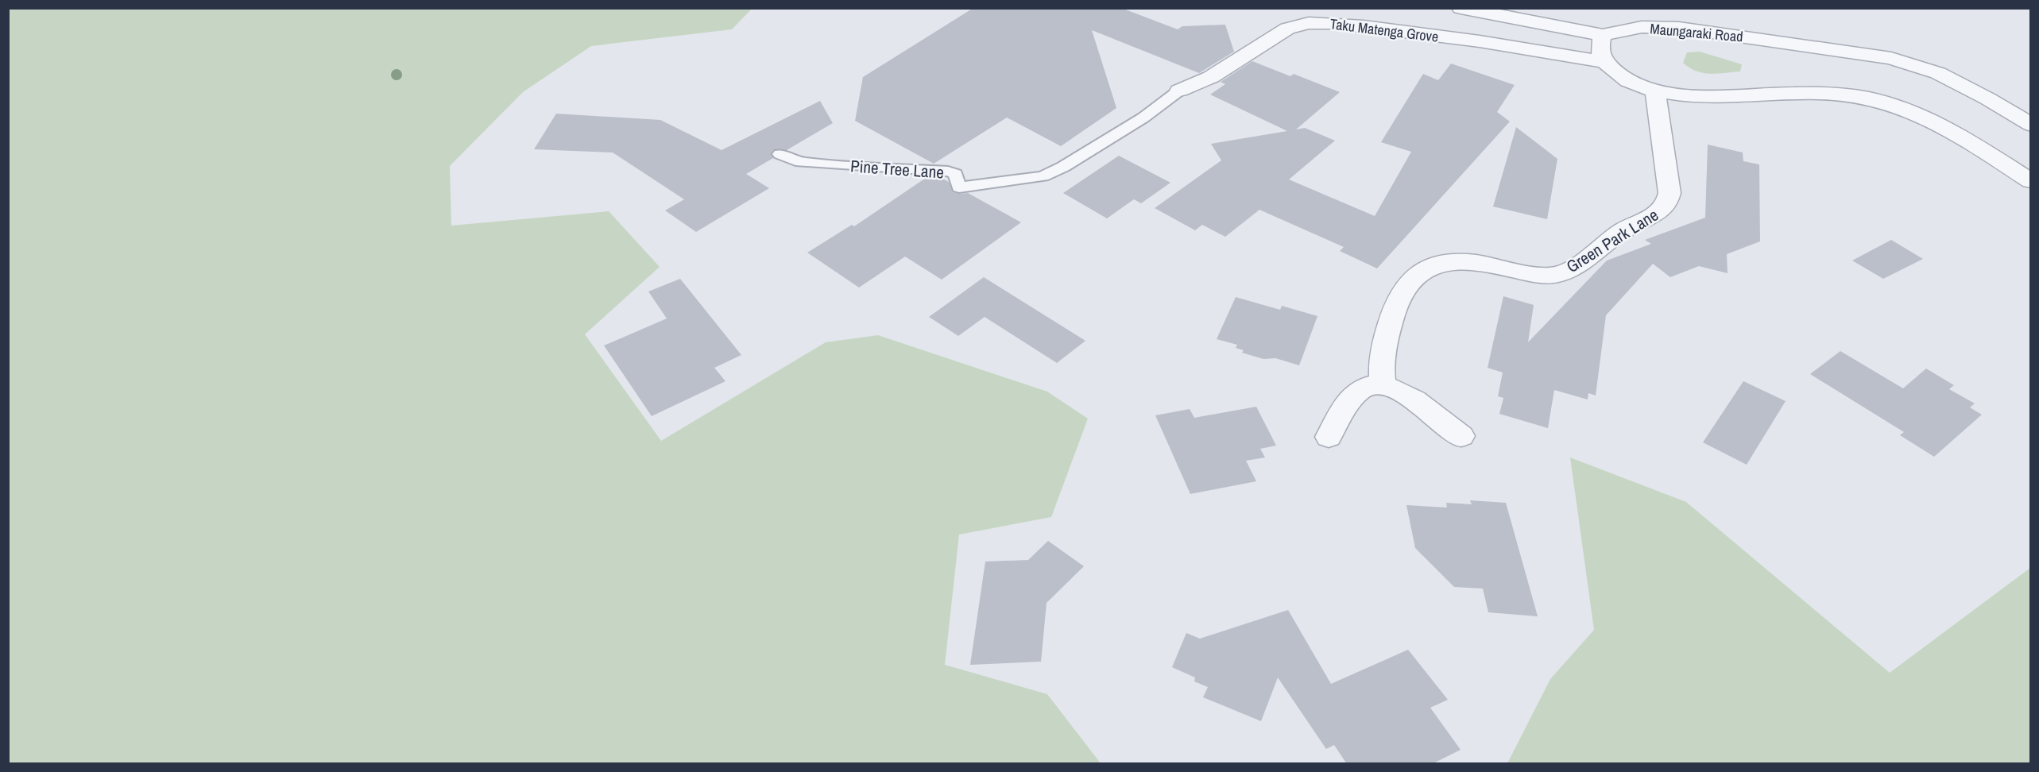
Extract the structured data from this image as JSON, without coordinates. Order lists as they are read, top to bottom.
{
  "streets": {
    "street": ["Taku Matenga Grove", "Maungaraki Road", "Green Park Lane"],
    "lane": ["Pine Tree Lane"]
  },
  "crossings": [
    ["Taku Matenga Grove", "Pine Tree Lane"]
  ]
}
